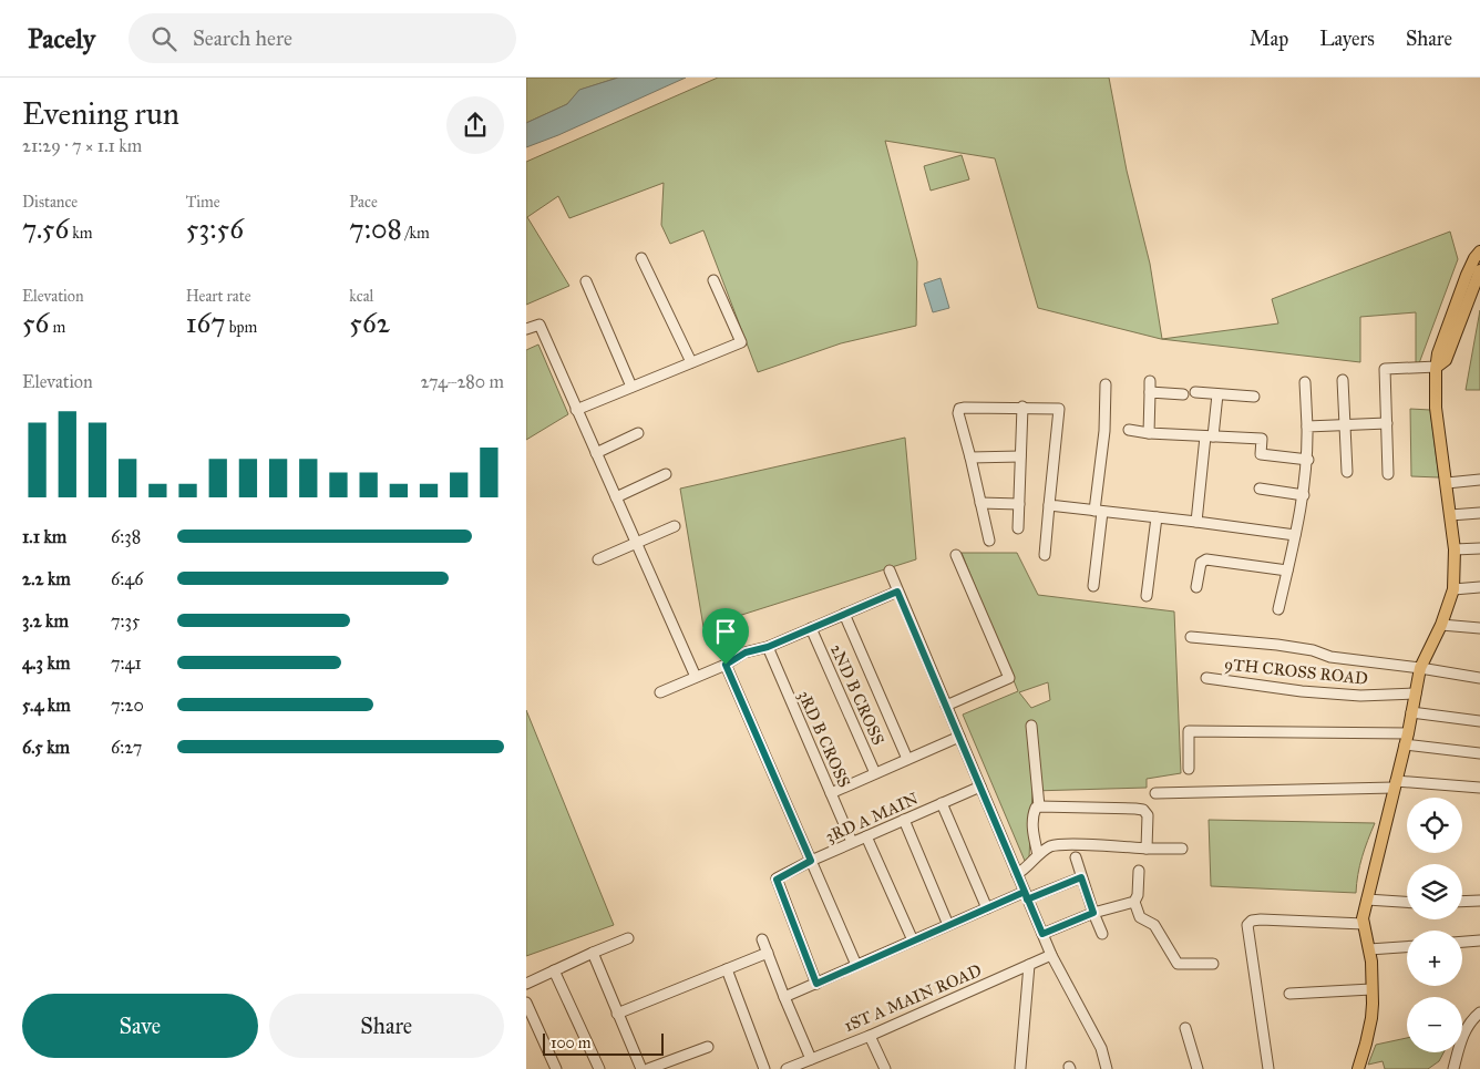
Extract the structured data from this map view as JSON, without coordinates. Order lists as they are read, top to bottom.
{
  "streets": {
    "street": [
      "9TH CROSS ROAD",
      "2ND B CROSS",
      "3RD B CROSS",
      "3RD A MAIN",
      "1ST A MAIN ROAD"
    ]
  },
  "crossings": [
    ["3RD B CROSS", "3RD A MAIN"]
  ],
  "scale_bar": "100 m",
  "page": {
    "header": "Pacely",
    "search": "Search here",
    "nav": ["Map", "Layers", "Share"],
    "heading": ["Evening run", "21:29 · 7 × 1.1 km"],
    "stats": [
      ["Distance", "7.56 km"],
      ["Time", "53:56"],
      ["Pace", "7:08 /km"],
      ["Elevation", "56 m"],
      ["Heart rate", "167 bpm"],
      ["kcal", "562"]
    ],
    "chart": ["Elevation", "274–280 m"],
    "list": [
      {
        "name": "1.1 km",
        "note": "6:38"
      },
      {
        "name": "2.2 km",
        "note": "6:46"
      },
      {
        "name": "3.2 km",
        "note": "7:35"
      },
      {
        "name": "4.3 km",
        "note": "7:41"
      },
      {
        "name": "5.4 km",
        "note": "7:20"
      },
      {
        "name": "6.5 km",
        "note": "6:27"
      }
    ],
    "map_buttons": ["+", "−"],
    "buttons": ["Save", "Share"],
    "scale": "100 m"
  }
}
